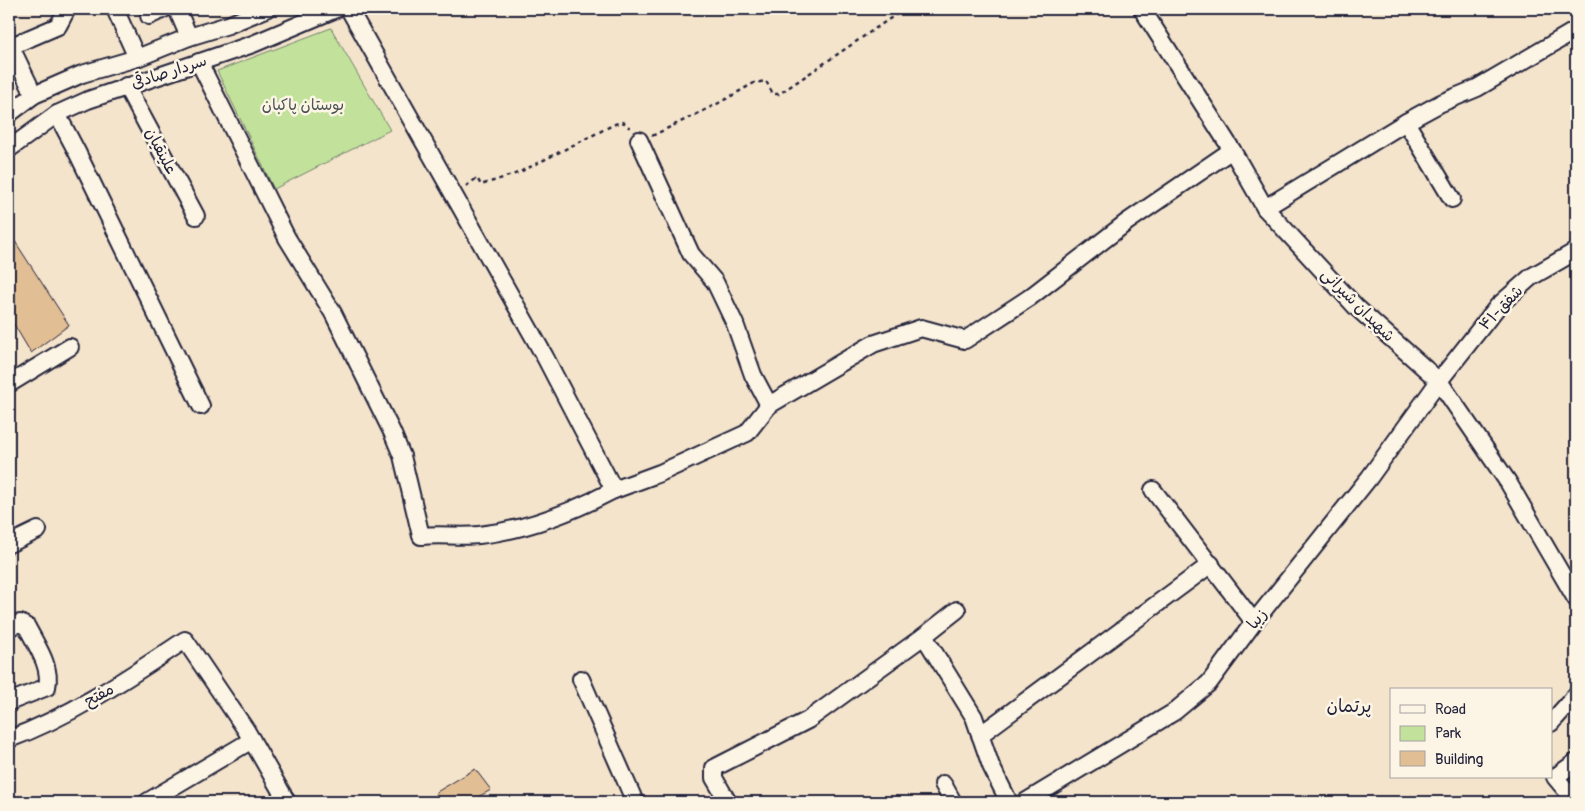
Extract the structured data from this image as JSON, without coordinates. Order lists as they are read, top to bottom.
{
  "streets": {
    "street": [
      "سردار صادقی",
      "علینقیان",
      "شهیدان شیرانی",
      "شفق-۴۱",
      "زیبا",
      "مفتح"
    ]
  },
  "crossings": [
    ["سردار صادقی", "علینقیان"],
    ["شهیدان شیرانی", "شفق-۴۱"],
    ["شهیدان شیرانی", "زیبا"],
    ["شفق-۴۱", "زیبا"]
  ],
  "districts": ["پرتمان"],
  "parks": ["بوستان پاکبان"],
  "legend": ["Road", "Park", "Building"]
}
